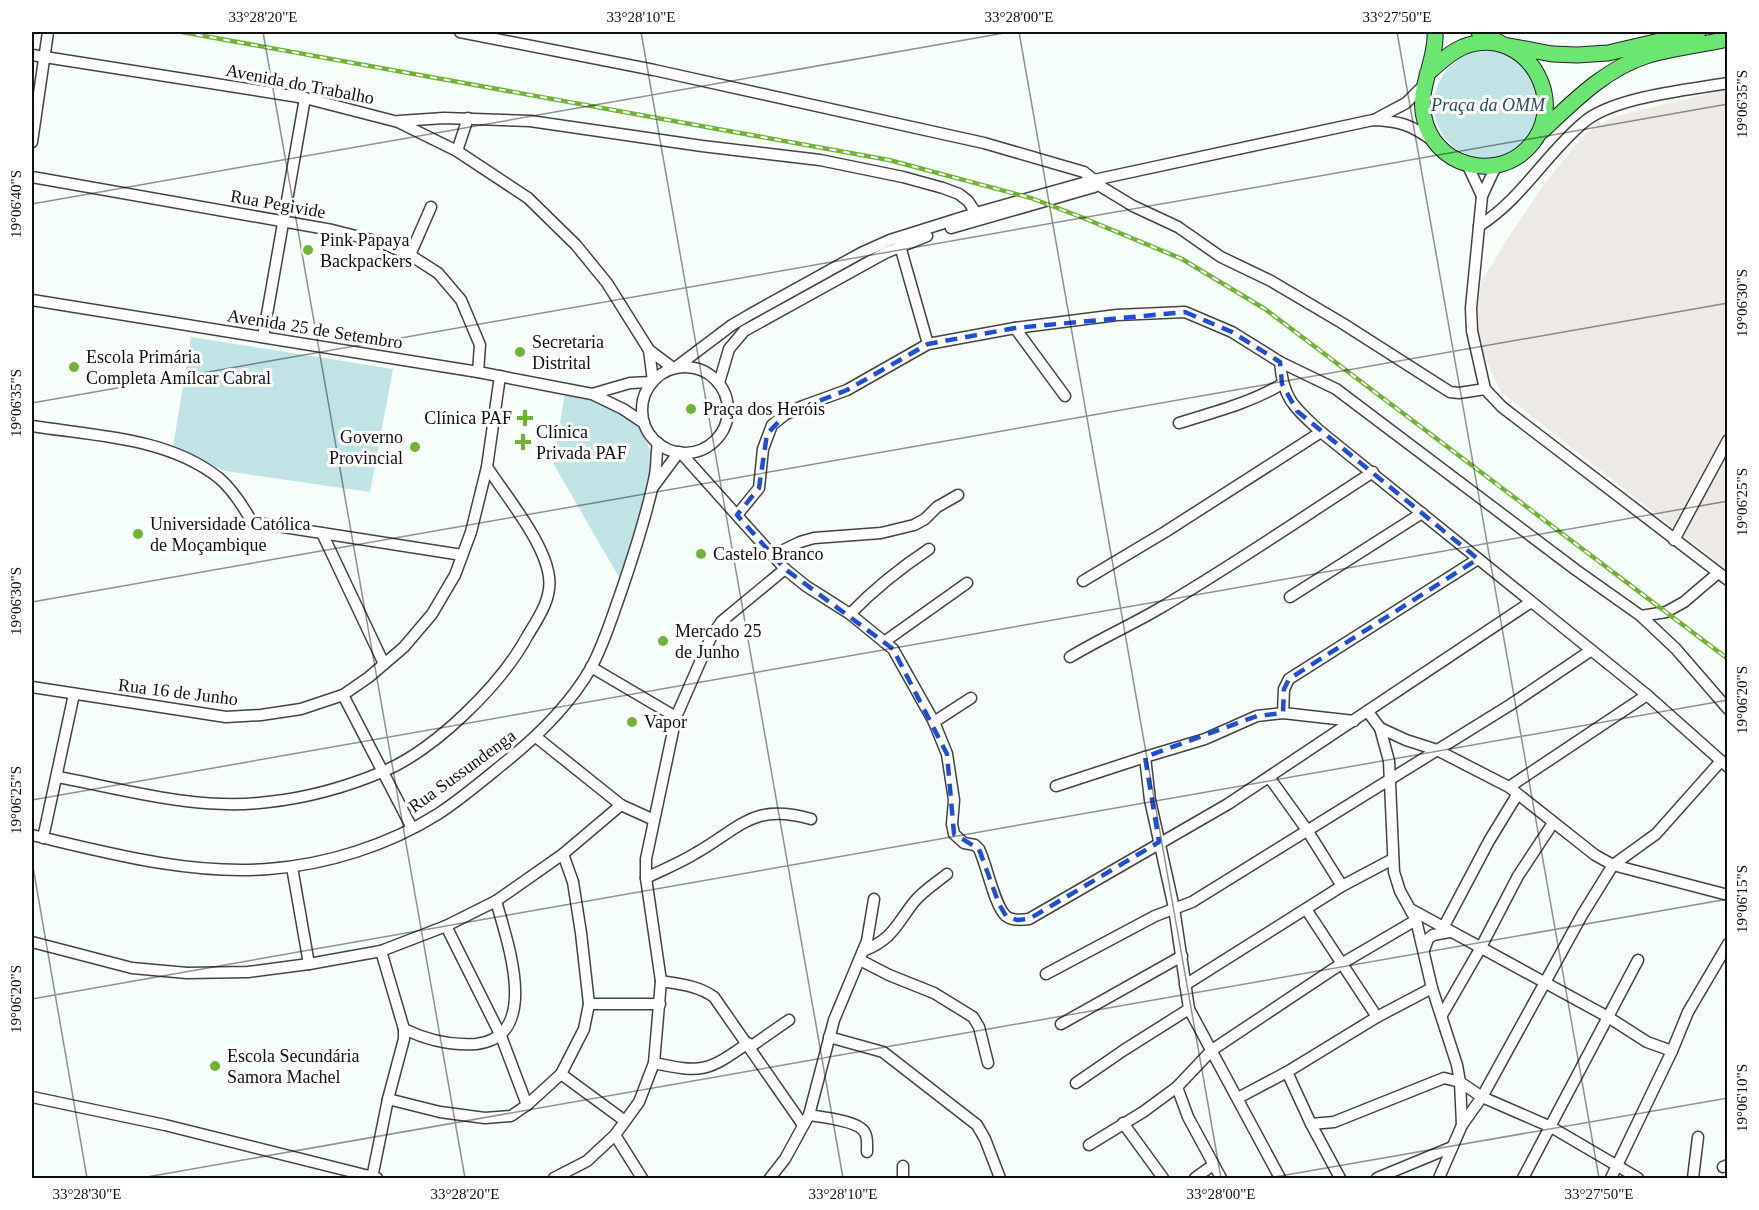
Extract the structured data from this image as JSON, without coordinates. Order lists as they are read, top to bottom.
{
  "streets": {
    "street": [
      "Avenida do Trabalho",
      "Rua Pegivide",
      "Avenida 25 de Setembro",
      "Rua 16 de Junho",
      "Rua Sussundenga"
    ]
  },
  "crossings": [
    ["Avenida do Trabalho", "Avenida 25 de Setembro"],
    ["Avenida do Trabalho", "Rua Sussundenga"],
    ["Rua Pegivide", "Avenida 25 de Setembro"],
    ["Avenida 25 de Setembro", "Rua 16 de Junho"],
    ["Avenida 25 de Setembro", "Rua Sussundenga"]
  ],
  "parks": ["Praça da OMM"],
  "places": {
    "other": [
      "Pink Papaya Backpackers",
      "Secretaria Distrital",
      "Escola Primária Completa Amílcar Cabral",
      "Praça dos Heróis",
      "Governo Provincial",
      "Universidade Católica de Moçambique",
      "Castelo Branco",
      "Mercado 25 de Junho",
      "Vapor",
      "Escola Secundária Samora Machel"
    ],
    "health": ["Clínica PAF", "Clínica Privada PAF"]
  },
  "coordinates": [
    "33°28'20\"E",
    "33°28'10\"E",
    "33°28'00\"E",
    "33°27'50\"E",
    "19°06'35\"S",
    "19°06'40\"S",
    "19°06'30\"S",
    "19°06'25\"S",
    "19°06'20\"S",
    "19°06'15\"S",
    "19°06'10\"S",
    "33°28'30\"E"
  ]
}
